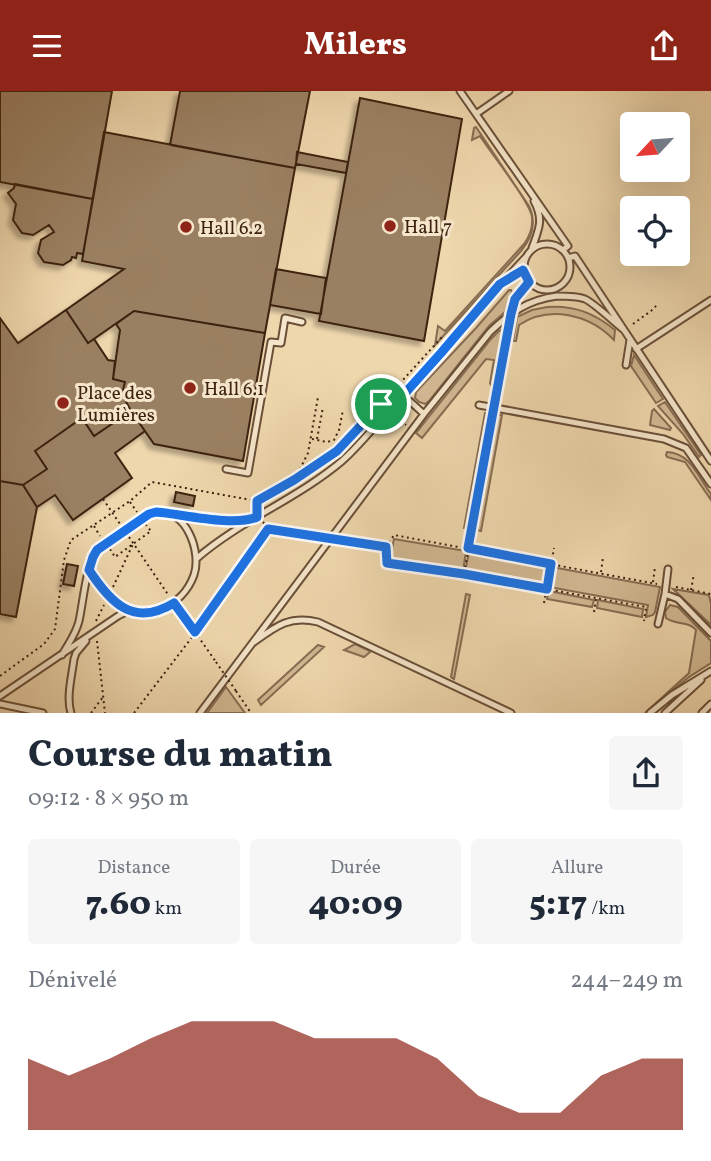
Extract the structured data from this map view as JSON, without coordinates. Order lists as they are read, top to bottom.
{
  "places": [
    "Hall 7",
    "Hall 6.2",
    "Hall 6.1",
    "Place des Lumières"
  ],
  "north": "bottom left",
  "page": {
    "header": "Milers",
    "heading": ["Course du matin", "09:12 · 8 × 950 m"],
    "stats": [
      ["Distance", "7.60 km"],
      ["Durée", "40:09"],
      ["Allure", "5:17 /km"]
    ],
    "chart": ["Dénivelé", "244–249 m"]
  }
}
